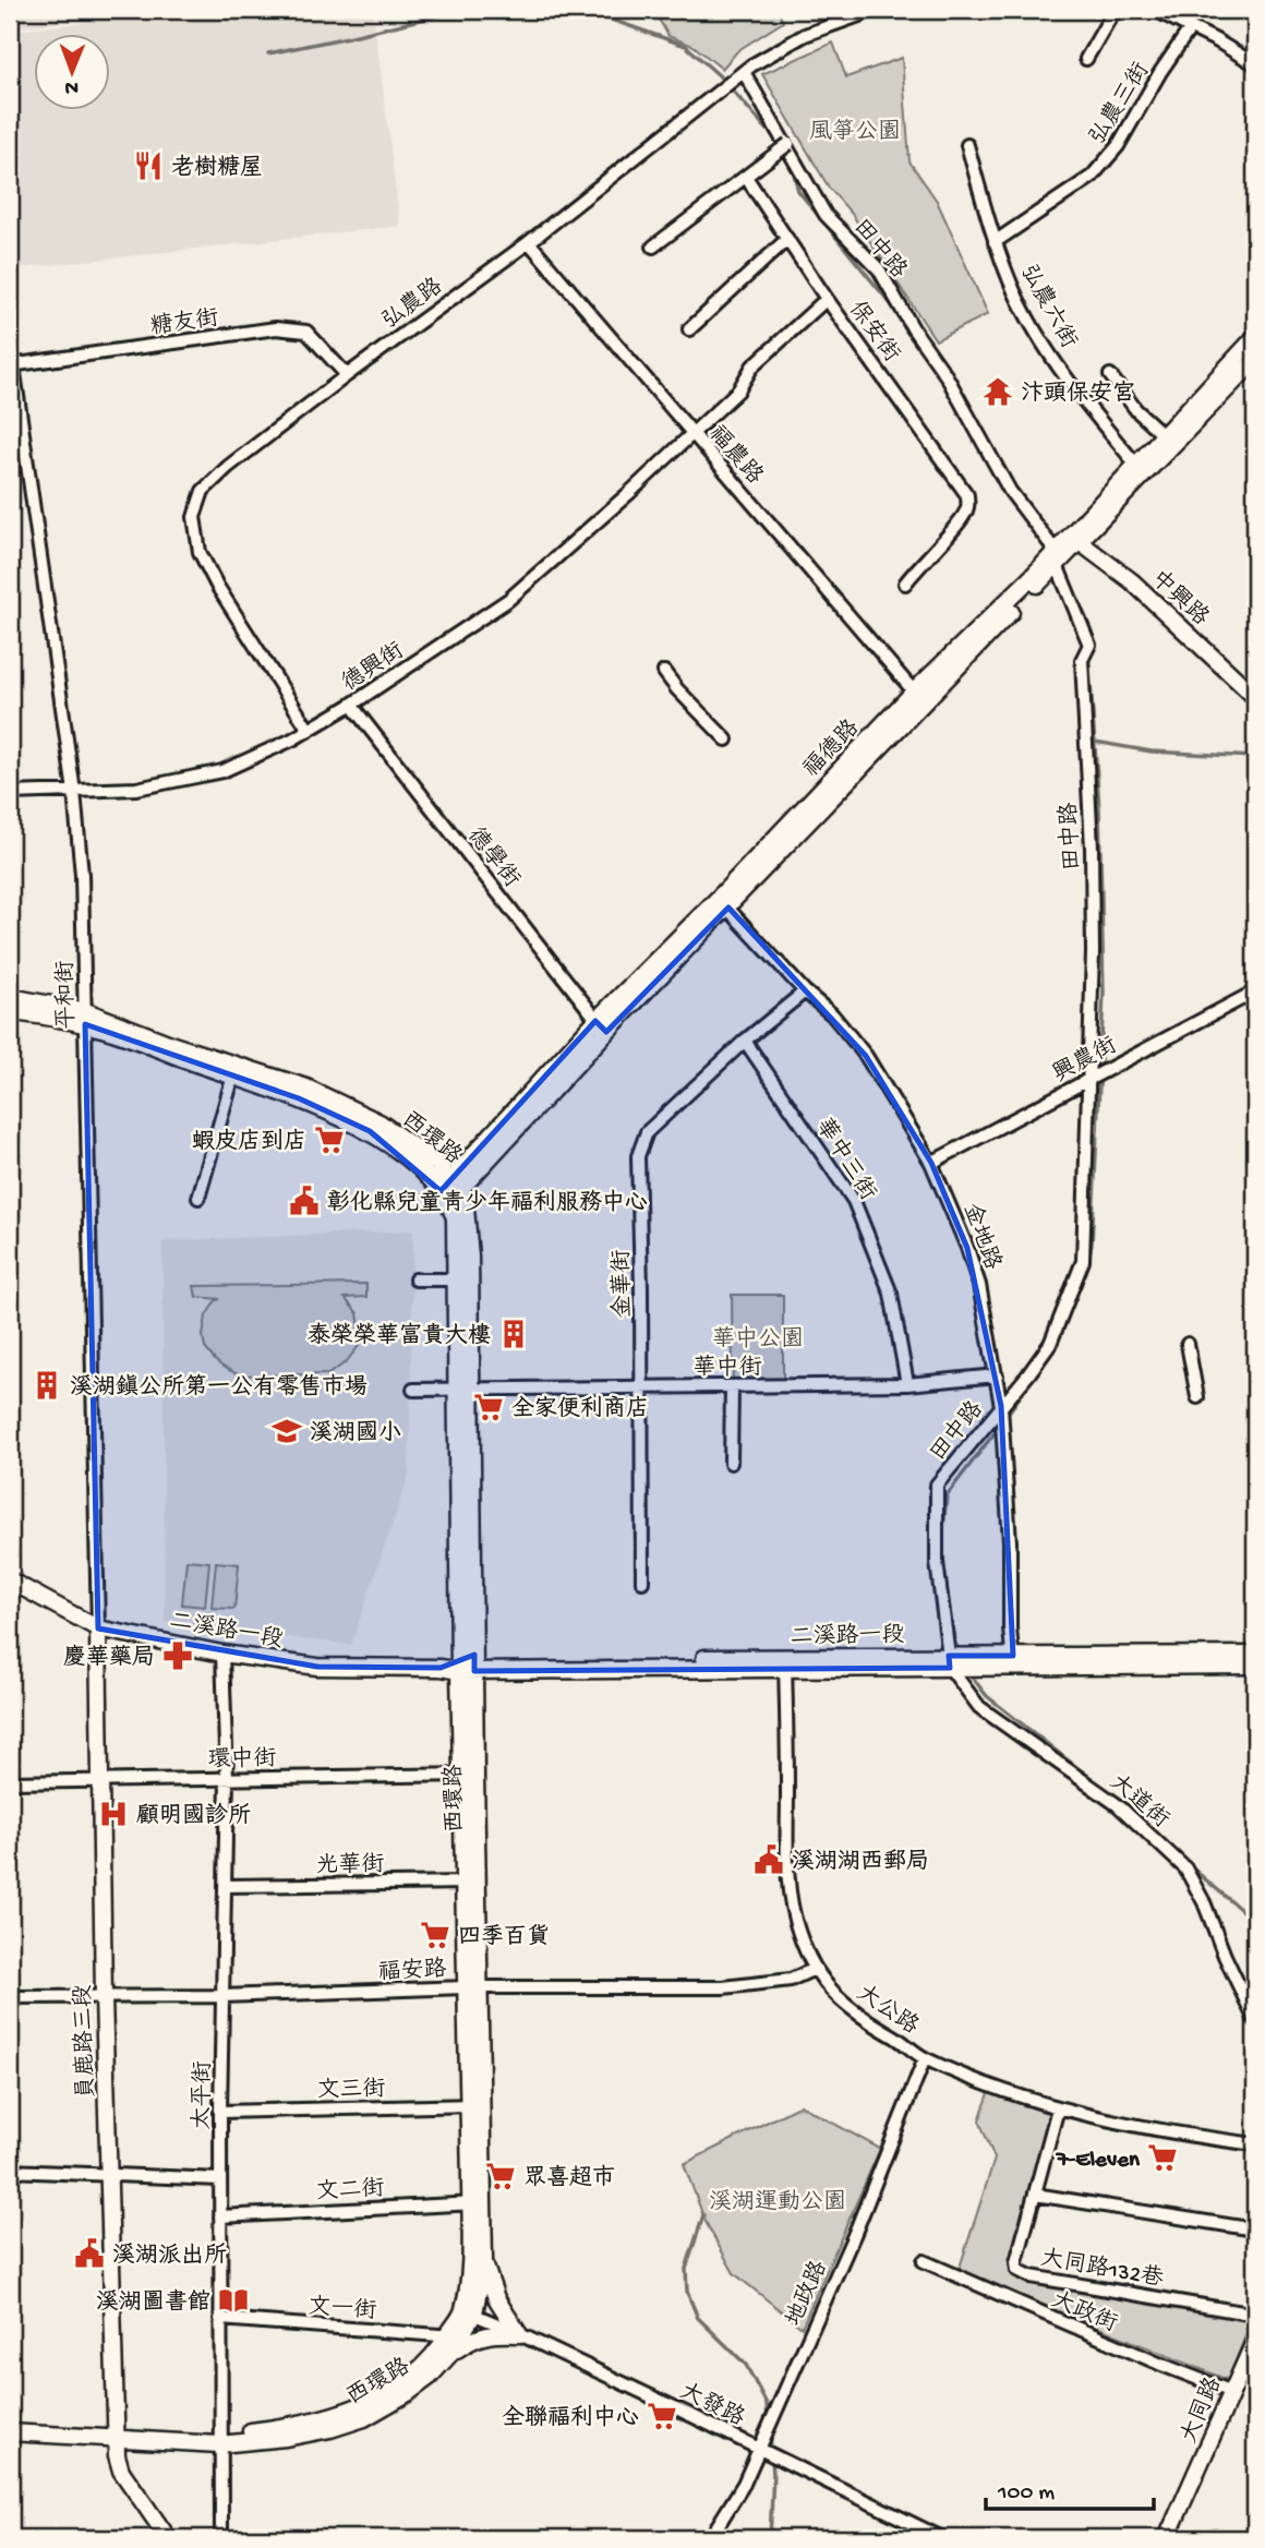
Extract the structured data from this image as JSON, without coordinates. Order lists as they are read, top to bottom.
{
  "streets": {
    "street": [
      "弘農三街",
      "田中路",
      "弘農路",
      "弘農六街",
      "糖友街",
      "保安街",
      "福農路",
      "中興路",
      "德興街",
      "福德路",
      "德學街",
      "平和街",
      "興農街",
      "西環路",
      "華中三街",
      "金地路",
      "金華街",
      "華中街",
      "二溪路一段",
      "環中街",
      "大道街",
      "光華街",
      "福安路",
      "大公路",
      "員鹿路三段",
      "文三街",
      "太平街",
      "文二街",
      "大同路132巷",
      "地政路",
      "文一街",
      "大政街",
      "大發路",
      "大同路"
    ]
  },
  "crossings": [
    ["弘農三街", "弘農六街"],
    ["田中路", "弘農路"],
    ["田中路", "福德路"],
    ["田中路", "興農街"],
    ["田中路", "金地路"],
    ["田中路", "二溪路一段"],
    ["田中路", "大道街"],
    ["弘農路", "糖友街"],
    ["弘農路", "福農路"],
    ["弘農路", "德興街"],
    ["弘農六街", "福德路"],
    ["糖友街", "平和街"],
    ["保安街", "德興街"],
    ["福農路", "德興街"],
    ["福農路", "福德路"],
    ["中興路", "福德路"],
    ["德興街", "德學街"],
    ["德興街", "平和街"],
    ["福德路", "德學街"],
    ["福德路", "西環路"],
    ["福德路", "金地路"],
    ["平和街", "西環路"],
    ["平和街", "二溪路一段"],
    ["平和街", "員鹿路三段"],
    ["興農街", "金地路"],
    ["西環路", "華中街"],
    ["西環路", "二溪路一段"],
    ["西環路", "環中街"],
    ["西環路", "光華街"],
    ["西環路", "福安路"],
    ["西環路", "員鹿路三段"],
    ["西環路", "文三街"],
    ["西環路", "太平街"],
    ["西環路", "文二街"],
    ["西環路", "文一街"],
    ["西環路", "大發路"],
    ["華中三街", "金華街"],
    ["華中三街", "華中街"],
    ["金地路", "華中街"],
    ["金地路", "二溪路一段"],
    ["金華街", "華中街"],
    ["二溪路一段", "大道街"],
    ["二溪路一段", "大公路"],
    ["二溪路一段", "員鹿路三段"],
    ["二溪路一段", "太平街"],
    ["環中街", "員鹿路三段"],
    ["環中街", "太平街"],
    ["光華街", "太平街"],
    ["福安路", "大公路"],
    ["福安路", "員鹿路三段"],
    ["福安路", "太平街"],
    ["大公路", "大同路132巷"],
    ["大公路", "地政路"],
    ["文三街", "太平街"],
    ["太平街", "文二街"],
    ["太平街", "文一街"],
    ["地政路", "大發路"],
    ["大政街", "大同路"]
  ],
  "parks": ["風箏公園", "華中公園", "溪湖運動公園"],
  "places": {
    "restaurant": ["老樹糖屋"],
    "temple": ["汴頭保安宮"],
    "supermarket": [
      "蝦皮店到店",
      "全家便利商店",
      "四季百貨",
      "7-Eleven",
      "眾喜超市",
      "全聯福利中心"
    ],
    "public building": ["彰化縣兒童青少年福利服務中心", "溪湖湖西郵局", "溪湖派出所"],
    "building": ["泰榮榮華富貴大樓", "溪湖鎮公所第一公有零售市場"],
    "school or university": ["溪湖國小"],
    "pharmacy": ["慶華藥局"],
    "hospital": ["顧明國診所"],
    "library": ["溪湖圖書館"]
  },
  "scale_bar": "100 m",
  "north": "bottom"
}
